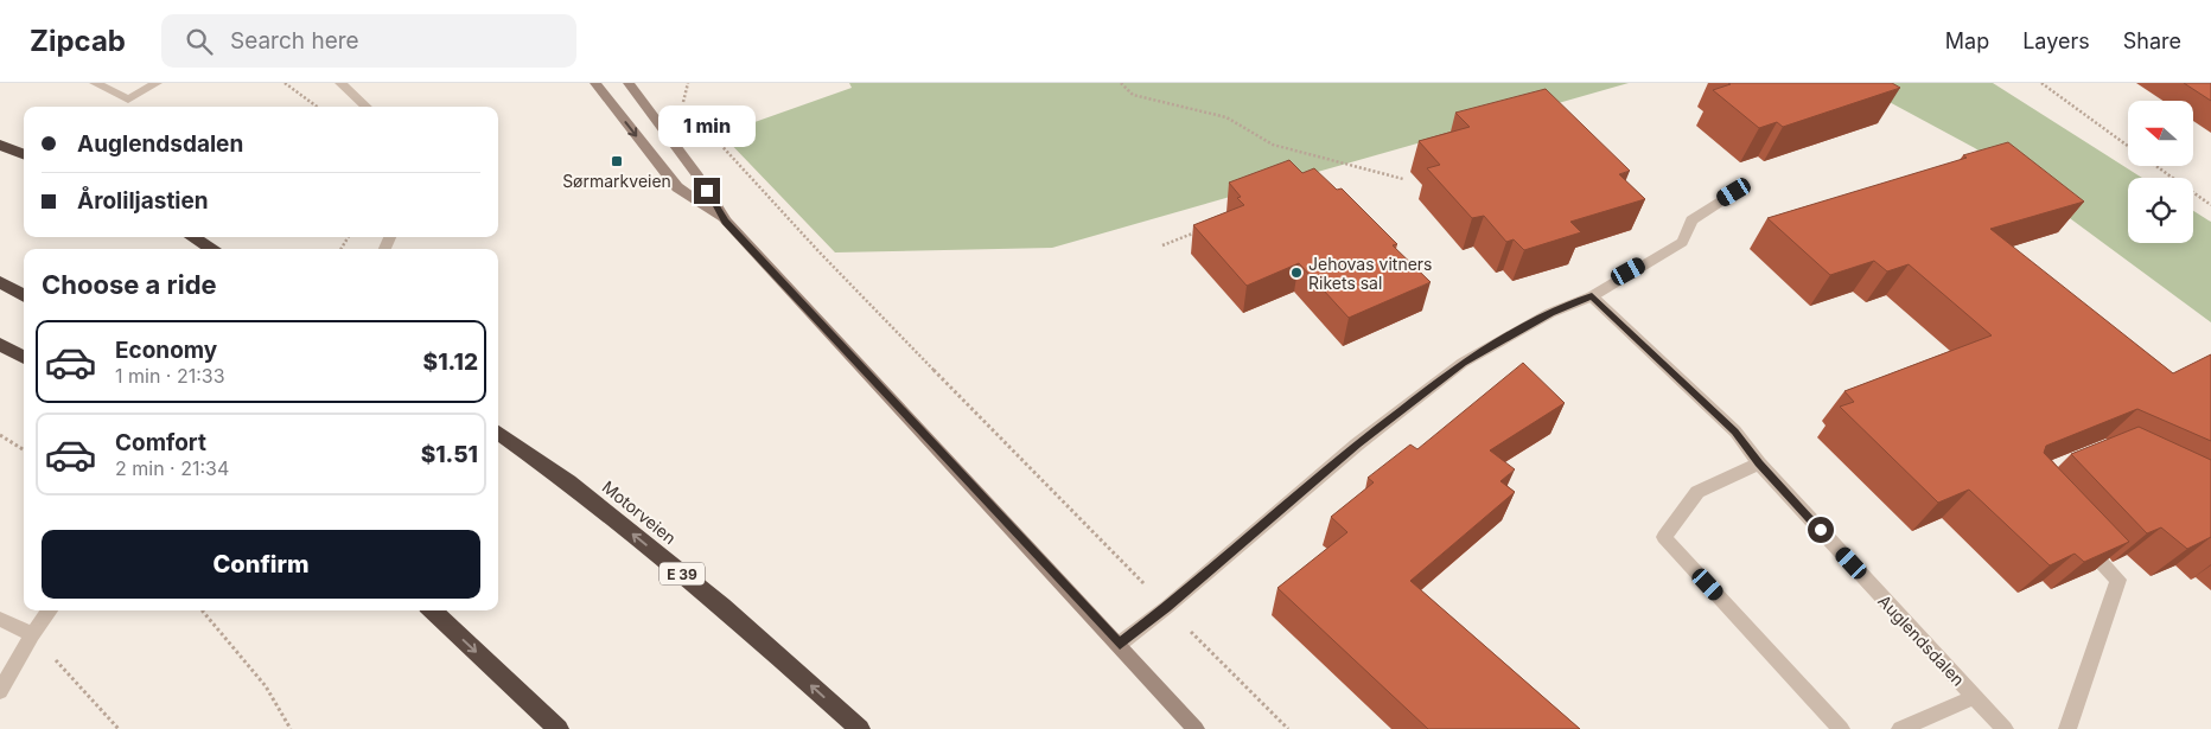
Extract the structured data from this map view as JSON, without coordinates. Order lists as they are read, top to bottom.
{
  "streets": {
    "highway": ["Motorveien", "E 39"],
    "street": ["Auglendsdalen"]
  },
  "one_way": ["Motorveien"],
  "places": {
    "transit": ["Sørmarkveien"],
    "other": ["Jehovas vitners Rikets sal"]
  },
  "north": "left",
  "page": {
    "header": "Zipcab",
    "search": "Search here",
    "nav": ["Map", "Layers", "Share"],
    "bubble": "1 min",
    "banner": ["Auglendsdalen", "Åroliljastien"],
    "heading": "Choose a ride",
    "list": [
      {
        "name": "Economy",
        "note": "1 min · 21:33",
        "value": "$1.12"
      },
      {
        "name": "Comfort",
        "note": "2 min · 21:34",
        "value": "$1.51"
      }
    ],
    "buttons": "Confirm"
  }
}
